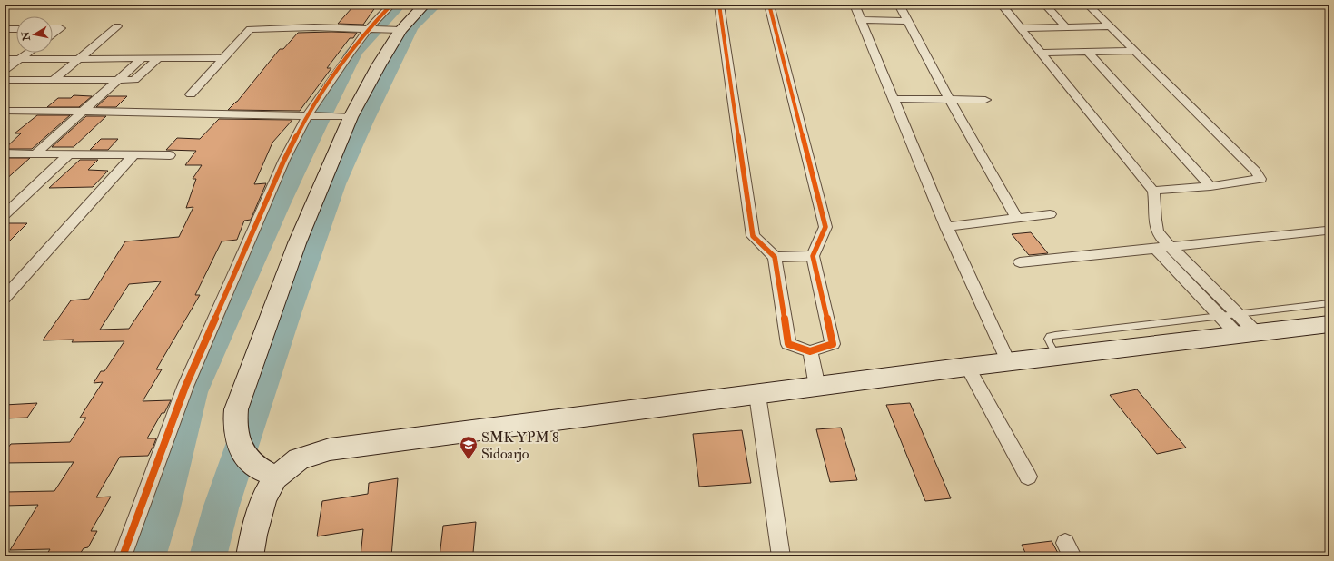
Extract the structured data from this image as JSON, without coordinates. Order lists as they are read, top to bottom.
{
  "places": {
    "school or university": ["SMK YPM 8 Sidoarjo"]
  },
  "north": "left"
}
